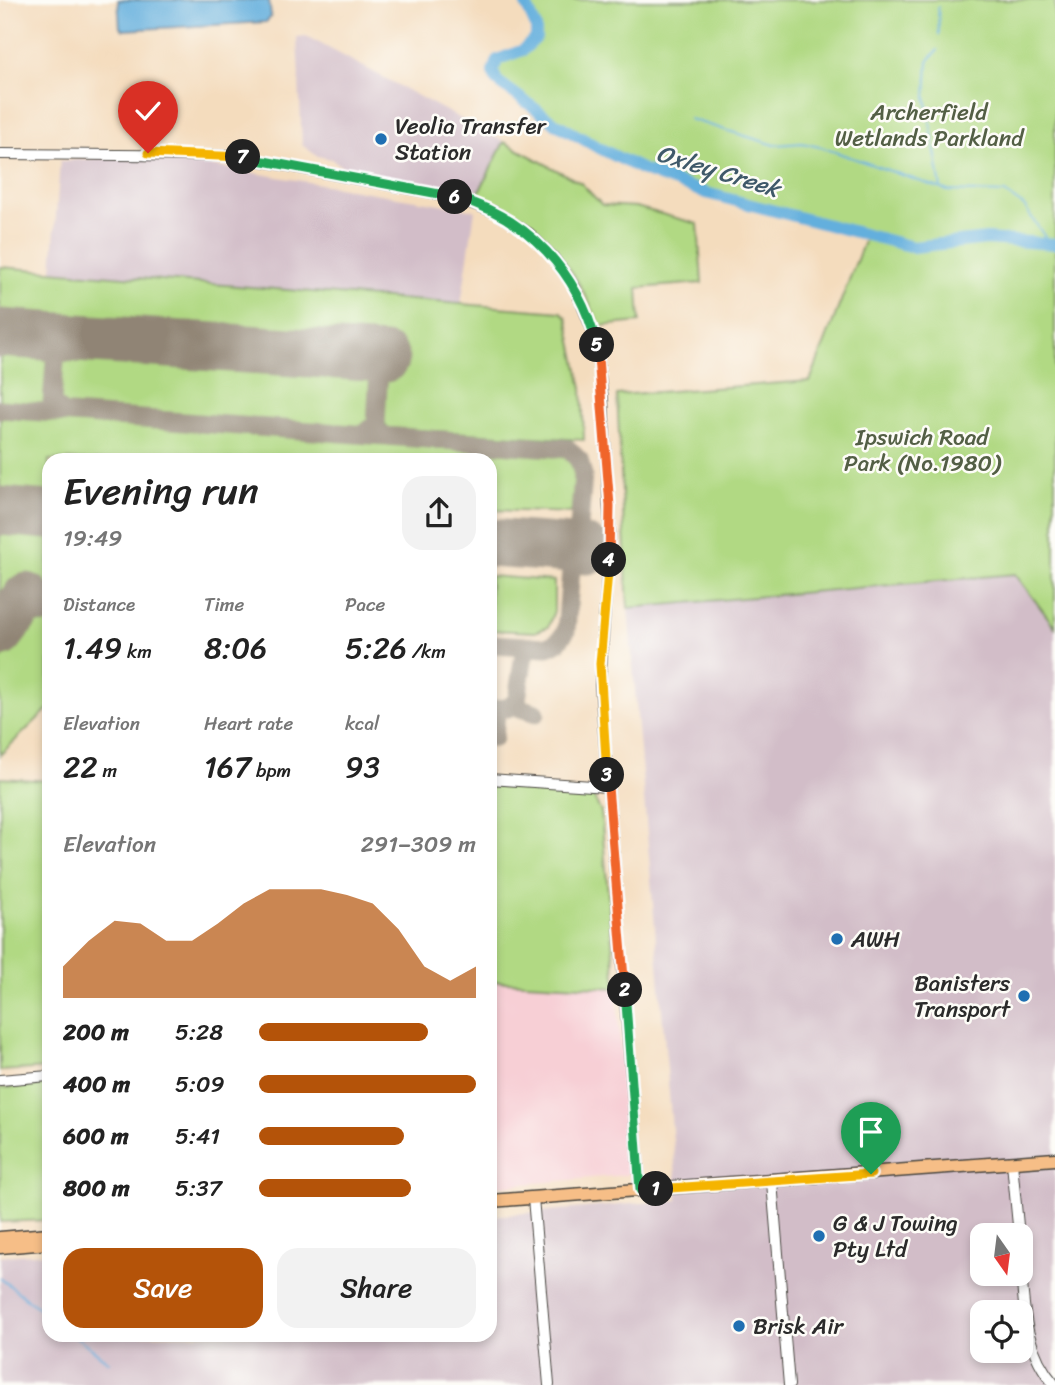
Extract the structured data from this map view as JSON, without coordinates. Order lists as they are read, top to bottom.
{
  "water": ["Oxley Creek"],
  "parks": ["Archerfield Wetlands Parkland", "Ipswich Road Park (No.1980)"],
  "places": [
    "Veolia Transfer Station",
    "AWH",
    "Banisters Transport",
    "G & J Towing Pty Ltd",
    "Brisk Air"
  ],
  "north": "bottom",
  "page": {
    "pins": [
      "7",
      "6",
      "5",
      "4",
      "3",
      "2",
      "1"
    ],
    "heading": ["Evening run", "19:49"],
    "stats": [
      ["Distance", "1.49 km"],
      ["Time", "8:06"],
      ["Pace", "5:26 /km"],
      ["Elevation", "22 m"],
      ["Heart rate", "167 bpm"],
      ["kcal", "93"]
    ],
    "chart": ["Elevation", "291–309 m"],
    "list": [
      {
        "name": "200 m",
        "note": "5:28"
      },
      {
        "name": "400 m",
        "note": "5:09"
      },
      {
        "name": "600 m",
        "note": "5:41"
      },
      {
        "name": "800 m",
        "note": "5:37"
      }
    ],
    "buttons": ["Save", "Share"]
  }
}
